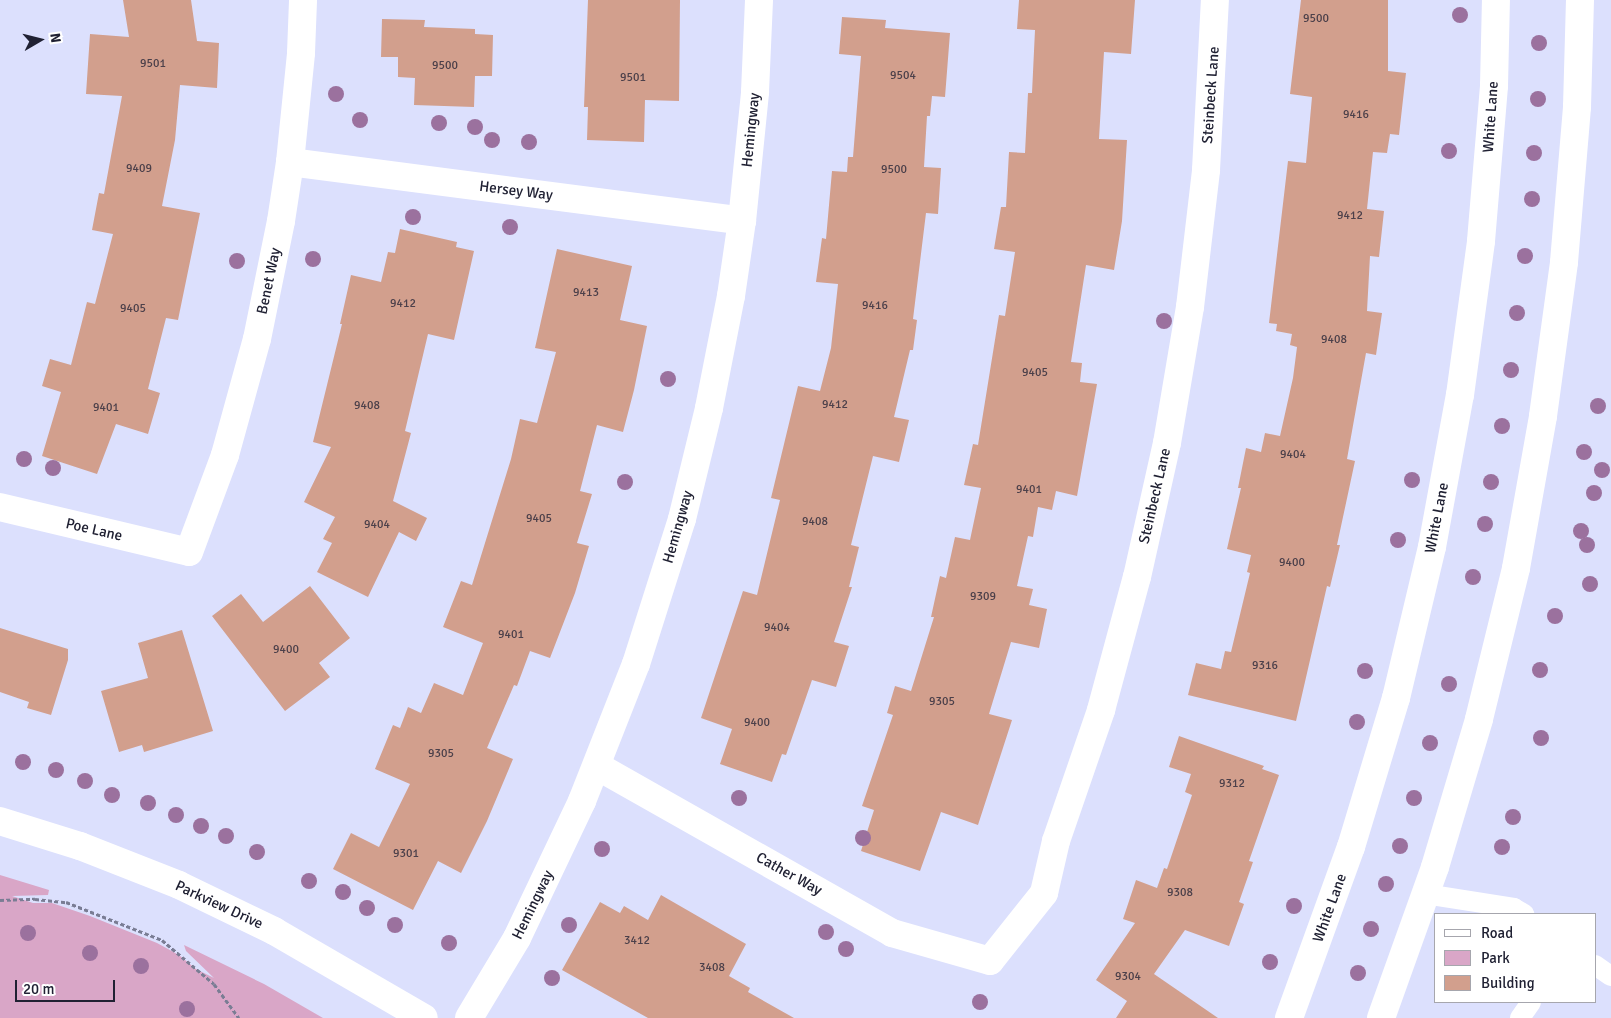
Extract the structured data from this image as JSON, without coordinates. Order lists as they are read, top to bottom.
{
  "streets": {
    "street": [
      "Steinbeck Lane",
      "White Lane",
      "Hemingway",
      "Hersey Way",
      "Benet Way",
      "Poe Lane",
      "Cather Way",
      "Parkview Drive"
    ]
  },
  "crossings": [
    ["Steinbeck Lane", "Cather Way"],
    ["Hemingway", "Hersey Way"],
    ["Hemingway", "Cather Way"],
    ["Hersey Way", "Benet Way"],
    ["Benet Way", "Poe Lane"]
  ],
  "house_numbers": [
    "9500",
    "9501",
    "9500",
    "9504",
    "9501",
    "9416",
    "9409",
    "9500",
    "9412",
    "9413",
    "9412",
    "9416",
    "9405",
    "9408",
    "9405",
    "9412",
    "9408",
    "9401",
    "9404",
    "9401",
    "9405",
    "9408",
    "9404",
    "9400",
    "9309",
    "9404",
    "9401",
    "9400",
    "9316",
    "9305",
    "9400",
    "9305",
    "9312",
    "9301",
    "9308",
    "3412",
    "3408",
    "9304"
  ],
  "legend": ["Road", "Park", "Building"],
  "scale_bar": "20 m",
  "north": "right"
}
